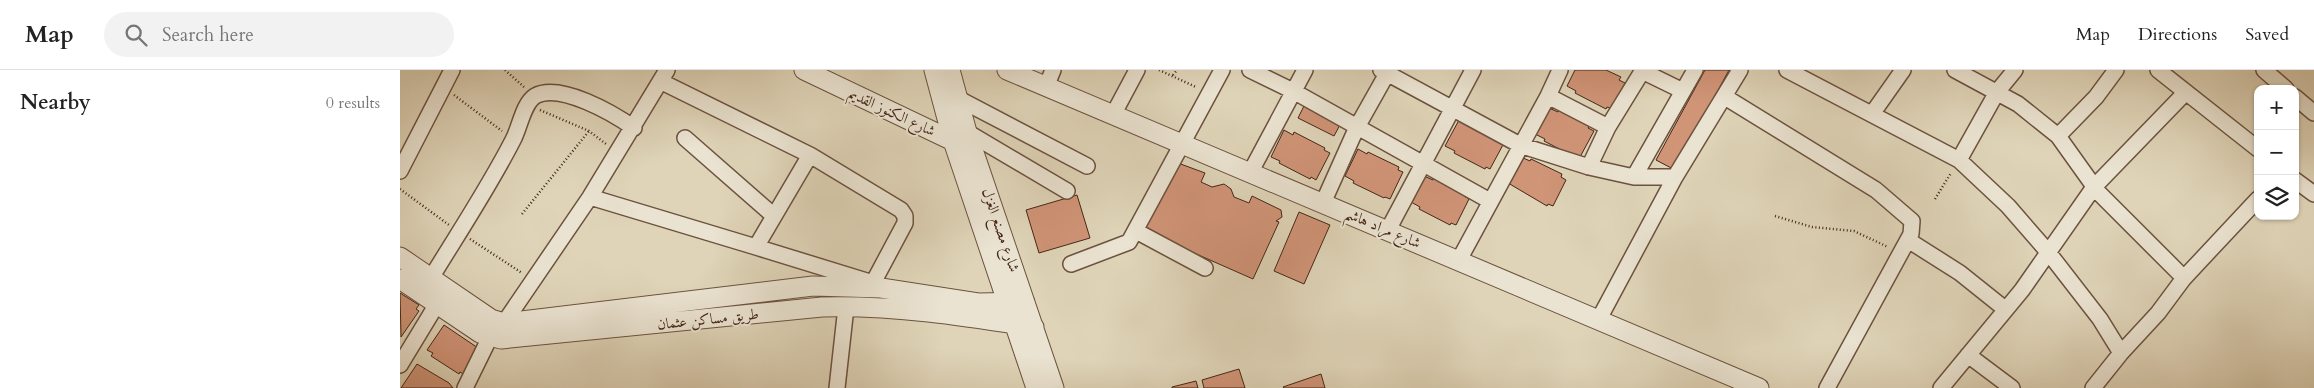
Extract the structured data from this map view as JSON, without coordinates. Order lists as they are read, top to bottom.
{
  "streets": {
    "street": [
      "شارع الكنوز القديم",
      "شارع مراد هاشم",
      "شارع مصنع الغزل",
      "طريق مساكن عثمان"
    ]
  },
  "crossings": [
    ["شارع الكنوز القديم", "شارع مصنع الغزل"],
    ["شارع مصنع الغزل", "طريق مساكن عثمان"]
  ],
  "page": {
    "header": "Map",
    "search": "Search here",
    "nav": ["Map", "Directions", "Saved"],
    "heading": ["Nearby", "0 results"],
    "map_buttons": ["+", "−"]
  }
}
